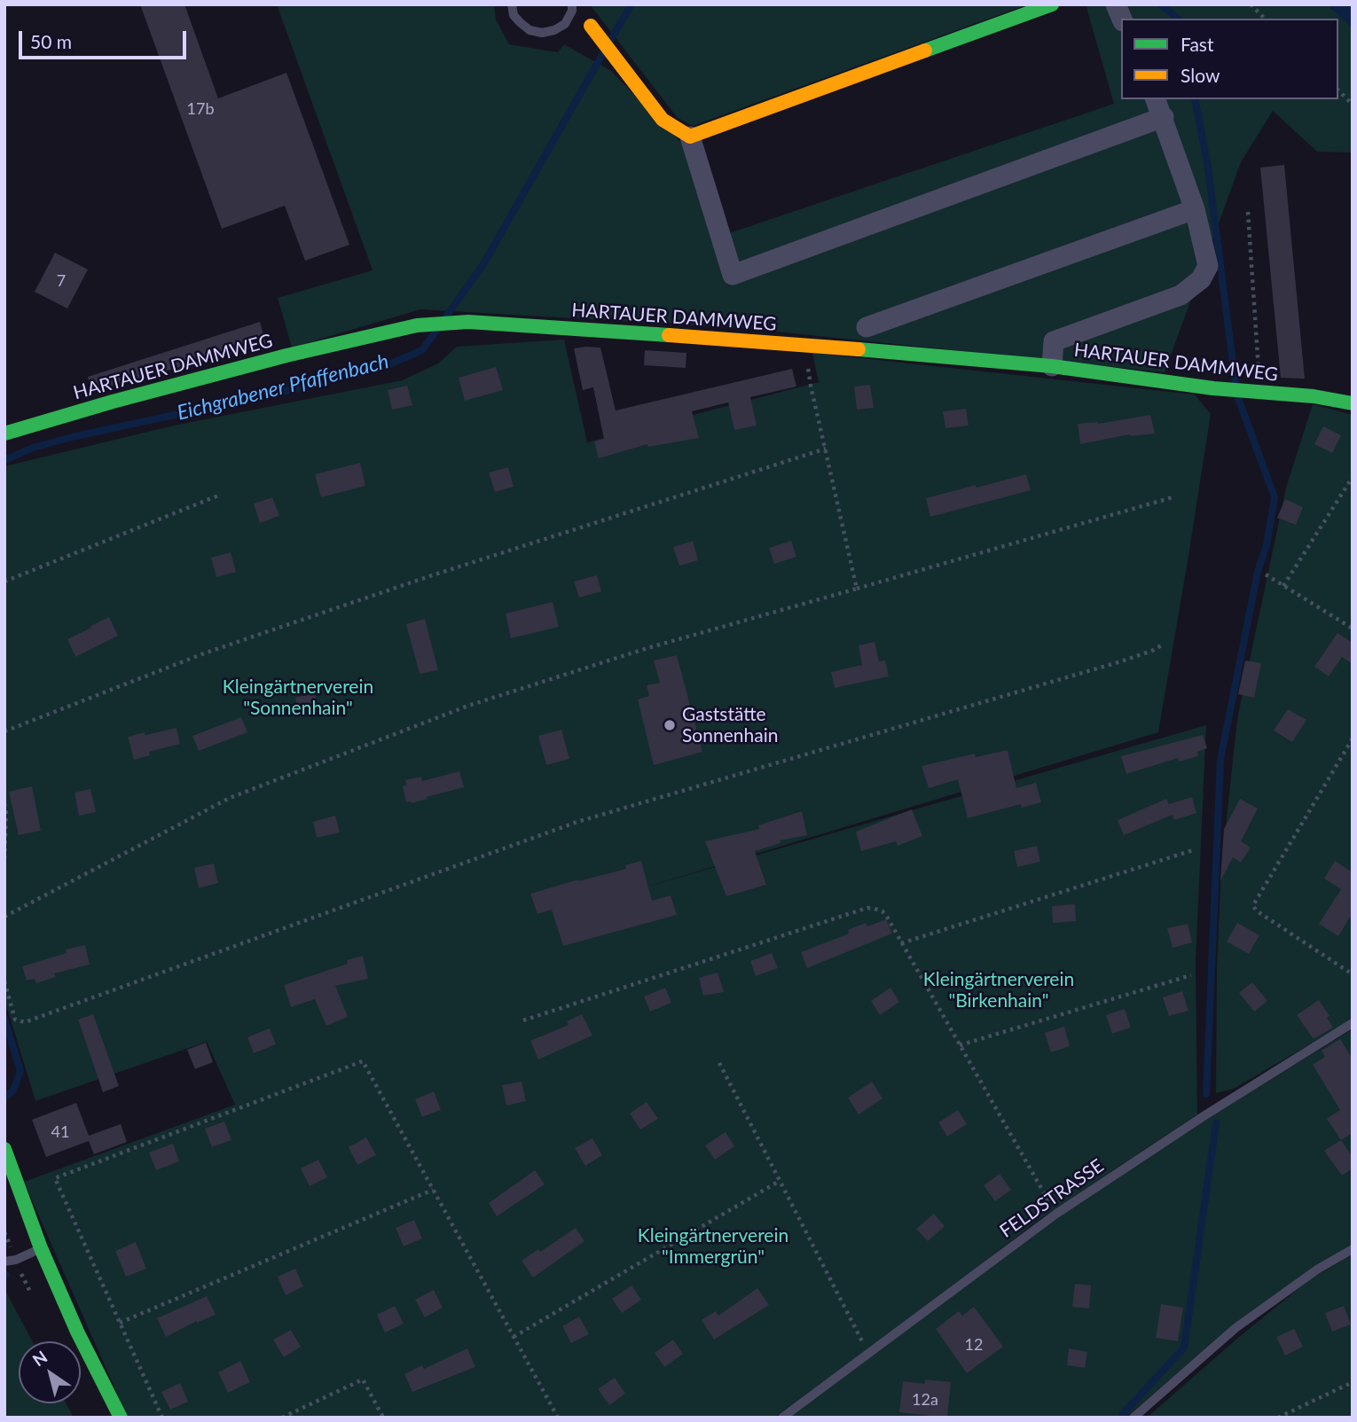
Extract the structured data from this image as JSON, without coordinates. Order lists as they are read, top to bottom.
{
  "streets": {
    "street": ["HARTAUER DAMMWEG"],
    "lane": ["FELDSTRASSE"]
  },
  "water": ["Eichgrabener Pfaffenbach"],
  "parks": ["Kleingärtnerverein \"Sonnenhain\"", "Kleingärtnerverein \"Birkenhain\"", "Kleingärtnerverein \"Immergrün\""],
  "places": ["Gaststätte Sonnenhain"],
  "house_numbers": [
    "17b",
    "7",
    "41",
    "12",
    "12a"
  ],
  "legend": ["Fast", "Slow"],
  "scale_bar": "50 m",
  "north": "top left"
}
